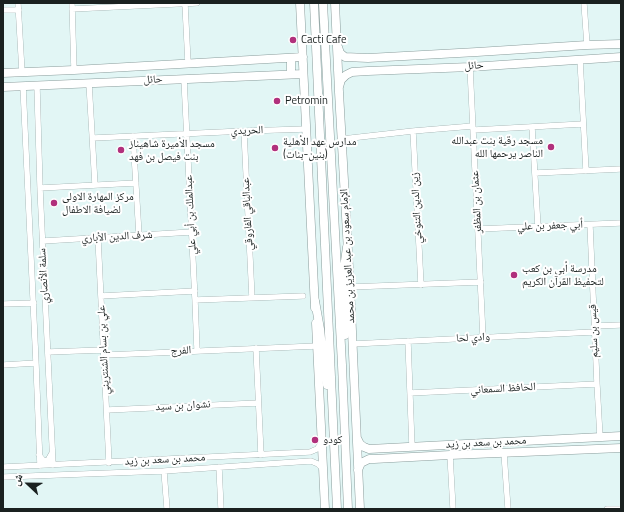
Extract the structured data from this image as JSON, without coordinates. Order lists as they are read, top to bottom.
{
  "streets": {
    "street": [
      "حائل",
      "الحريدي",
      "عثمان بن المظفر",
      "زين الدين التنوخي",
      "عبدالباقي الفاروقي",
      "عبدالملك بن أبي علي",
      "أبي جعفر بن علي",
      "شرف الدين الأباري",
      "الإمام سعود بن عبد العزيز بن محمد",
      "سلمة الأنصاري",
      "قيس بن سليم",
      "وادي لحا",
      "علي بن بسام الشنتريني",
      "الفرج",
      "الحافظ السمعاني",
      "نشوان بن سيد",
      "محمد بن سعد بن زيد"
    ]
  },
  "crossings": [
    ["حائل", "عثمان بن المظفر"],
    ["حائل", "عبدالملك بن أبي علي"],
    ["حائل", "الإمام سعود بن عبد العزيز بن محمد"],
    ["حائل", "سلمة الأنصاري"],
    ["الحريدي", "عبدالباقي الفاروقي"],
    ["الحريدي", "عبدالملك بن أبي علي"],
    ["عثمان بن المظفر", "أبي جعفر بن علي"],
    ["عثمان بن المظفر", "وادي لحا"],
    ["عبدالملك بن أبي علي", "شرف الدين الأباري"],
    ["عبدالملك بن أبي علي", "الفرج"],
    ["أبي جعفر بن علي", "قيس بن سليم"],
    ["شرف الدين الأباري", "سلمة الأنصاري"],
    ["شرف الدين الأباري", "علي بن بسام الشنتريني"],
    ["الإمام سعود بن عبد العزيز بن محمد", "وادي لحا"],
    ["الإمام سعود بن عبد العزيز بن محمد", "محمد بن سعد بن زيد"],
    ["سلمة الأنصاري", "الفرج"],
    ["سلمة الأنصاري", "محمد بن سعد بن زيد"],
    ["قيس بن سليم", "وادي لحا"],
    ["قيس بن سليم", "الحافظ السمعاني"],
    ["قيس بن سليم", "محمد بن سعد بن زيد"],
    ["علي بن بسام الشنتريني", "الفرج"],
    ["علي بن بسام الشنتريني", "نشوان بن سيد"],
    ["علي بن بسام الشنتريني", "محمد بن سعد بن زيد"]
  ],
  "places": [
    "Cacti Cafe",
    "Petromin",
    "مسجد رقية بنت عبدالله الناصر يرحمها الله",
    "مدارس عهد الأهلية (بنين-بنات)",
    "مسجد الأميرة شاهيناز بنت فيصل بن فهد",
    "مركز المهارة الاولى لضيافة الاطفال",
    "مدرسة أبي بن كعب لتحفيظ القرآن الكريم",
    "كودو"
  ],
  "north": "left"
}
